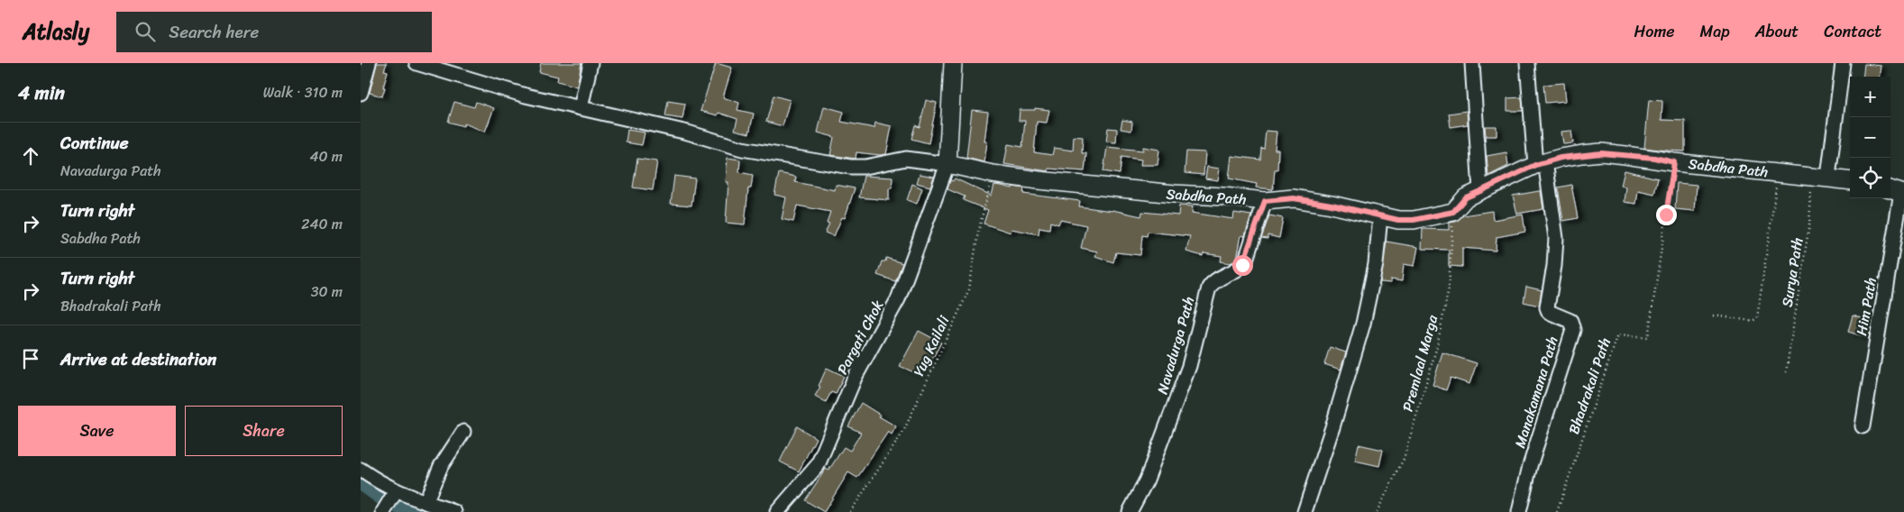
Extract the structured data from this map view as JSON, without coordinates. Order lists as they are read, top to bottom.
{
  "streets": {
    "street": [
      "Sabdha Path",
      "Him Path",
      "Pargati Chok",
      "Navadurga Path",
      "Manakamana Path"
    ],
    "path": [
      "Surya Path",
      "Yug Kailali",
      "Premlaal Marga",
      "Bhadrakali Path"
    ]
  },
  "crossings": [
    ["Sabdha Path", "Surya Path"],
    ["Sabdha Path", "Pargati Chok"],
    ["Sabdha Path", "Navadurga Path"],
    ["Sabdha Path", "Yug Kailali"],
    ["Sabdha Path", "Premlaal Marga"],
    ["Sabdha Path", "Bhadrakali Path"],
    ["Sabdha Path", "Manakamana Path"]
  ],
  "page": {
    "header": "Atlasly",
    "search": "Search here",
    "nav": [
      "Home",
      "Map",
      "About",
      "Contact"
    ],
    "heading": ["4 min", "Walk · 310 m"],
    "map_buttons": ["+", "−"],
    "list": [
      ["Continue", "Navadurga Path", "40 m"],
      ["Turn right", "Sabdha Path", "240 m"],
      ["Turn right", "Bhadrakali Path", "30 m"],
      "Arrive at destination"
    ],
    "buttons": ["Save", "Share"]
  }
}
